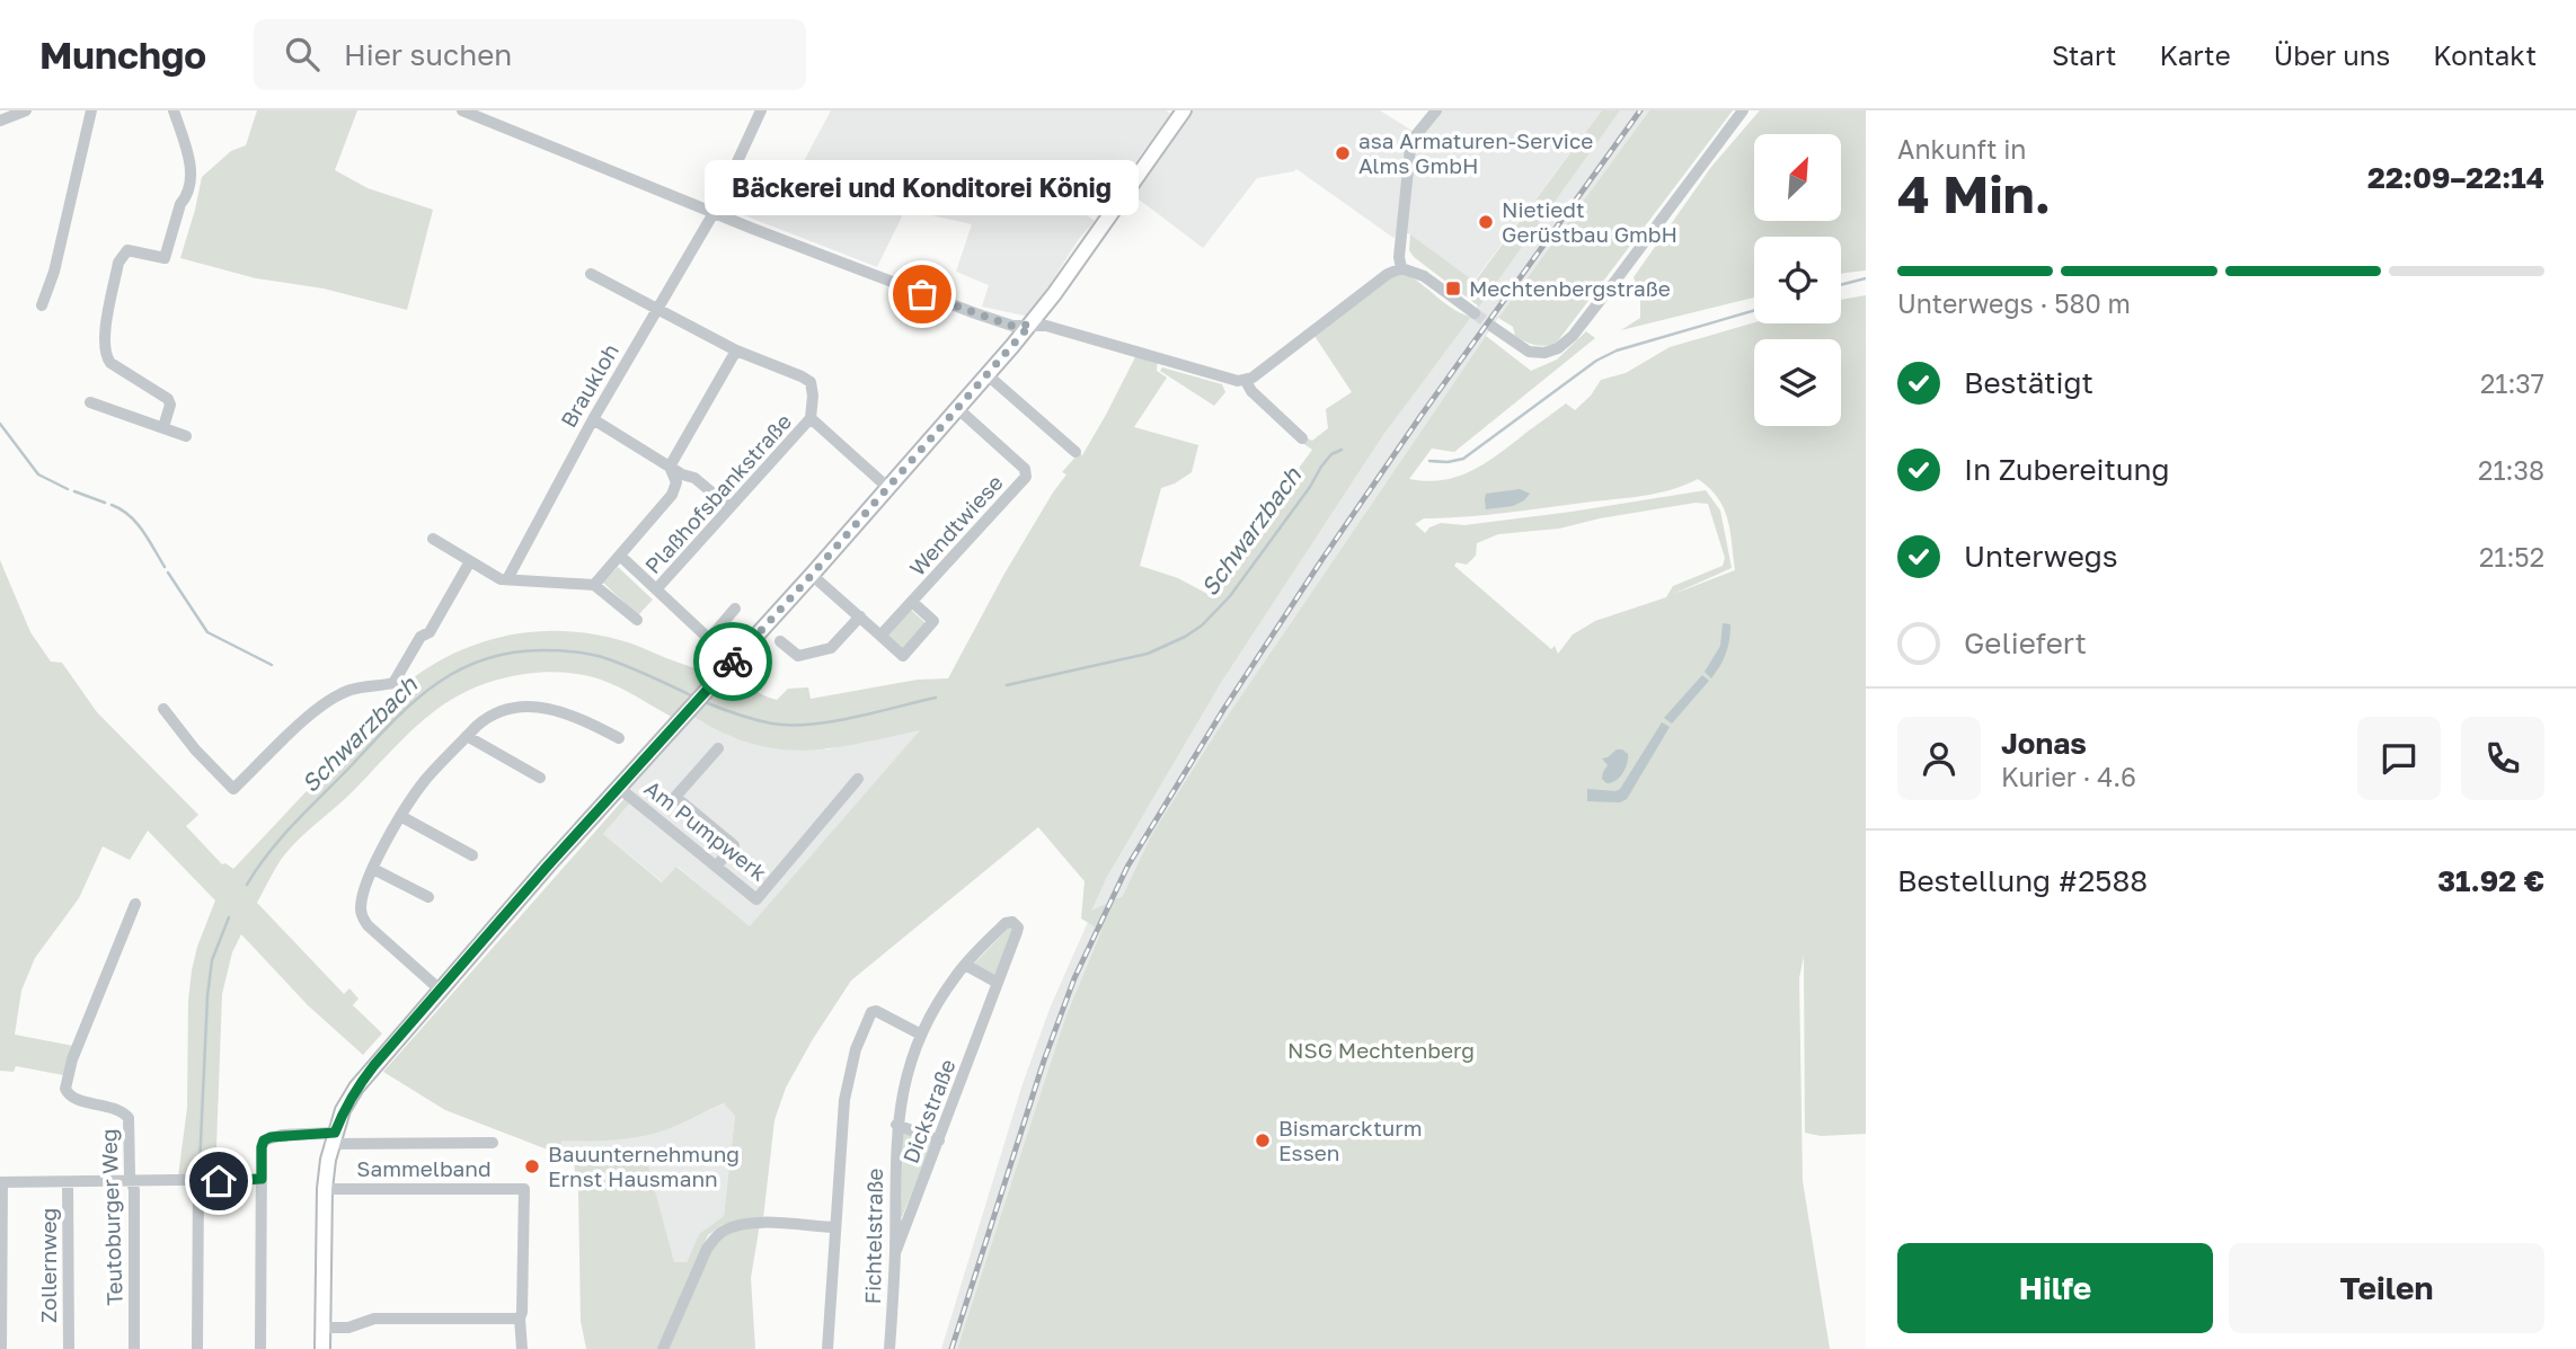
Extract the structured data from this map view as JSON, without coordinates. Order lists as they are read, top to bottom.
{
  "streets": {
    "street": [
      "Braukloh",
      "Plaßhofsbankstraße",
      "Wendtwiese",
      "Am Pumpwerk",
      "Dickstraße",
      "Sammelband",
      "Teutoburger Weg",
      "Fichtelstraße",
      "Zollernweg"
    ]
  },
  "crossings": [
    ["Dickstraße", "Fichtelstraße"]
  ],
  "water": ["Schwarzbach"],
  "parks": ["NSG Mechtenberg"],
  "places": {
    "other": [
      "asa Armaturen-Service Alms GmbH",
      "Nietiedt Gerüstbau GmbH",
      "Bäckerei und Konditorei König",
      "Bismarckturm Essen",
      "Bauunternehmung Ernst Hausmann"
    ],
    "transit": ["Mechtenbergstraße"]
  },
  "north": "top right",
  "page": {
    "header": "Munchgo",
    "search": "Hier suchen",
    "nav": [
      "Start",
      "Karte",
      "Über uns",
      "Kontakt"
    ],
    "heading": ["4 Min.", "Ankunft in", "22:09–22:14"],
    "panel": [
      "Jonas",
      "Kurier · 4.6",
      "Bestellung #2588",
      "31.92 €"
    ],
    "bubble": "Bäckerei und Konditorei König",
    "bar": "Unterwegs · 580 m",
    "list": [
      ["Bestätigt", "21:37"],
      ["In Zubereitung", "21:38"],
      ["Unterwegs", "21:52"],
      "Geliefert"
    ],
    "buttons": ["Hilfe", "Teilen"]
  }
}
